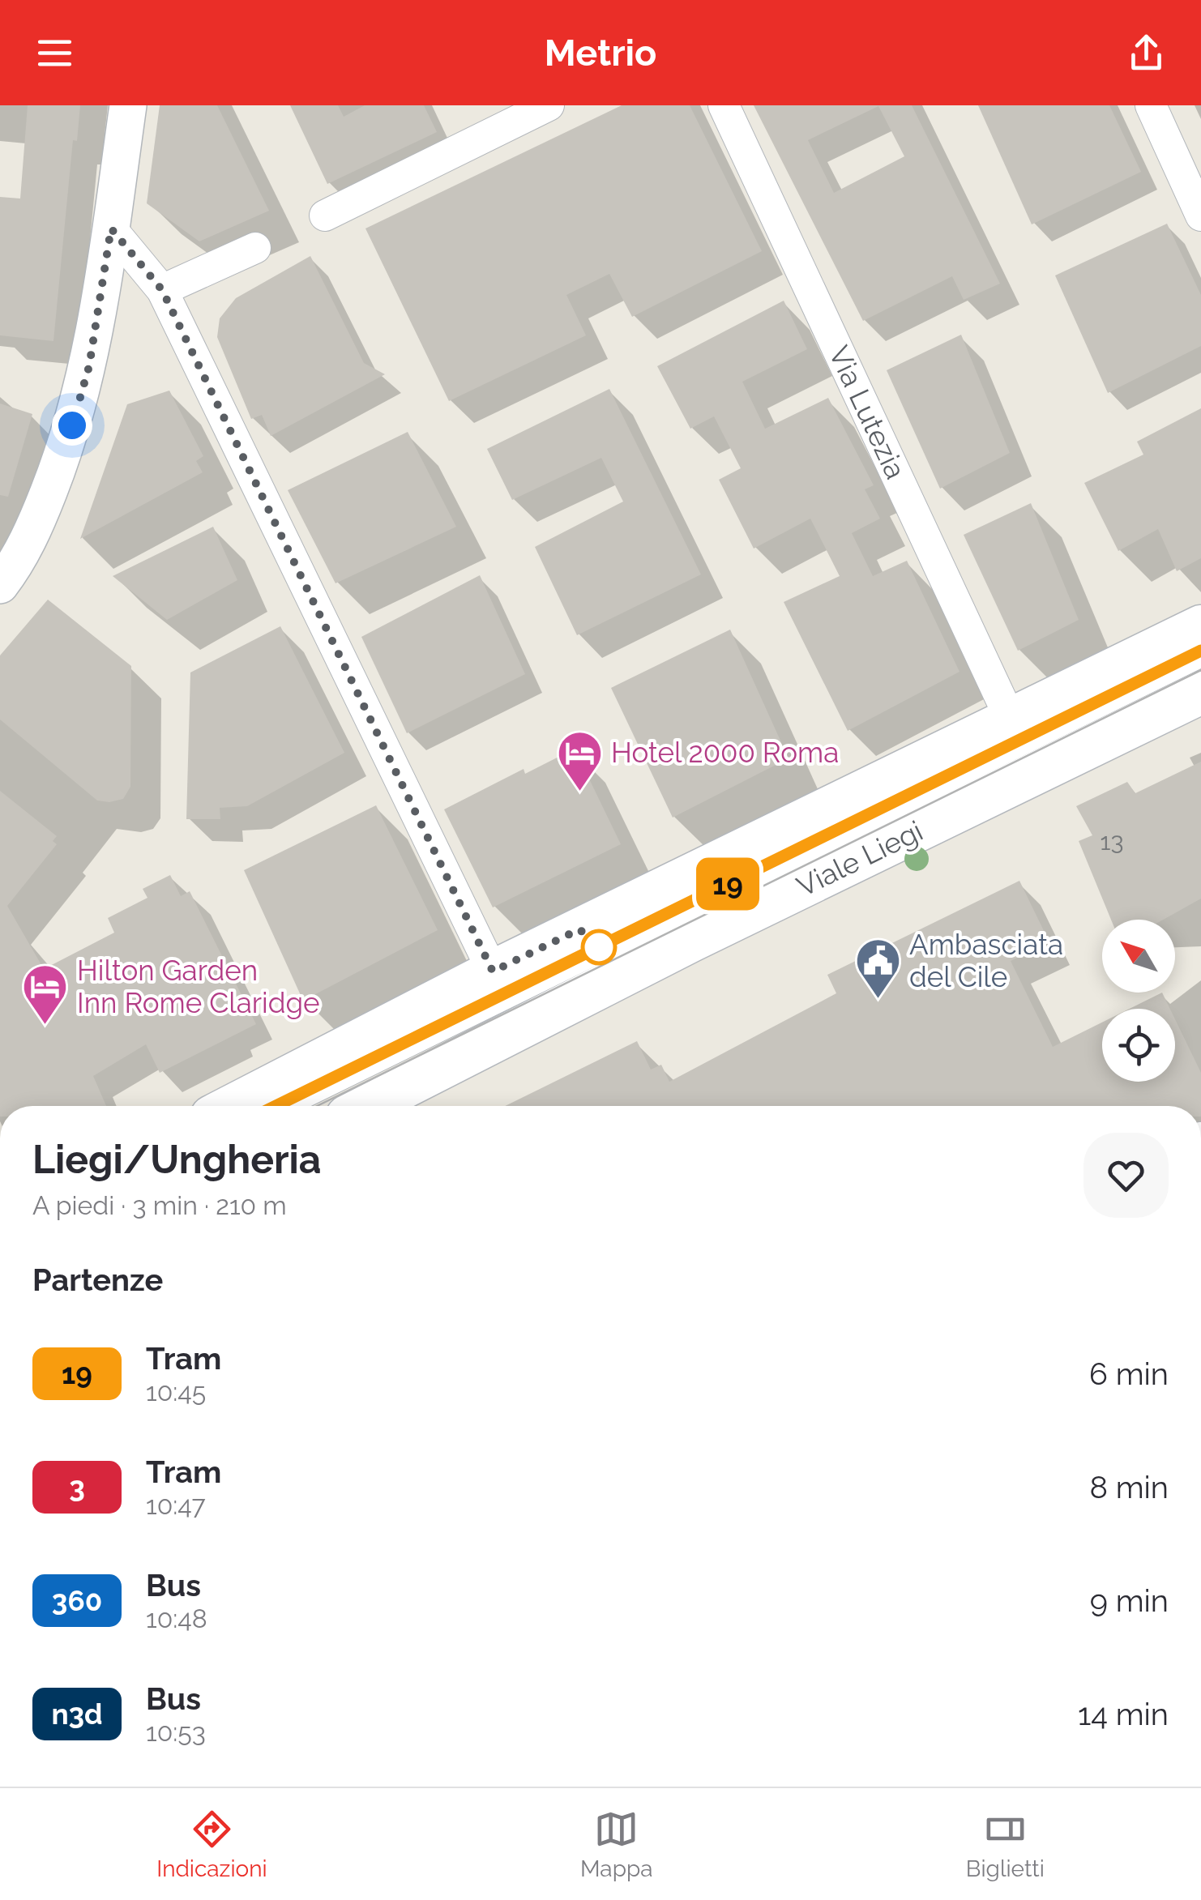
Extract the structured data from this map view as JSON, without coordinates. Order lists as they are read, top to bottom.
{
  "streets": {
    "main road": ["Viale Liegi"],
    "street": ["Via Lutezia"]
  },
  "crossings": [
    ["Via Lutezia", "Viale Liegi"]
  ],
  "places": {
    "hotel": ["Hotel 2000 Roma", "Hilton Garden Inn Rome Claridge"],
    "public building": ["Ambasciata del Cile"]
  },
  "lines": ["tram line 19"],
  "house_numbers": ["13"],
  "north": "top left",
  "page": {
    "header": "Metrio",
    "on_map": "19",
    "heading": [
      ["Liegi/Ungheria", "A piedi · 3 min · 210 m"],
      "Partenze"
    ],
    "list": [
      {
        "mark": "19",
        "name": "Tram",
        "note": "10:45",
        "value": "6 min"
      },
      {
        "mark": "3",
        "name": "Tram",
        "note": "10:47",
        "value": "8 min"
      },
      {
        "mark": "360",
        "name": "Bus",
        "note": "10:48",
        "value": "9 min"
      },
      {
        "mark": "n3d",
        "name": "Bus",
        "note": "10:53",
        "value": "14 min"
      }
    ],
    "tabs": ["Indicazioni", "Mappa", "Biglietti"]
  }
}
